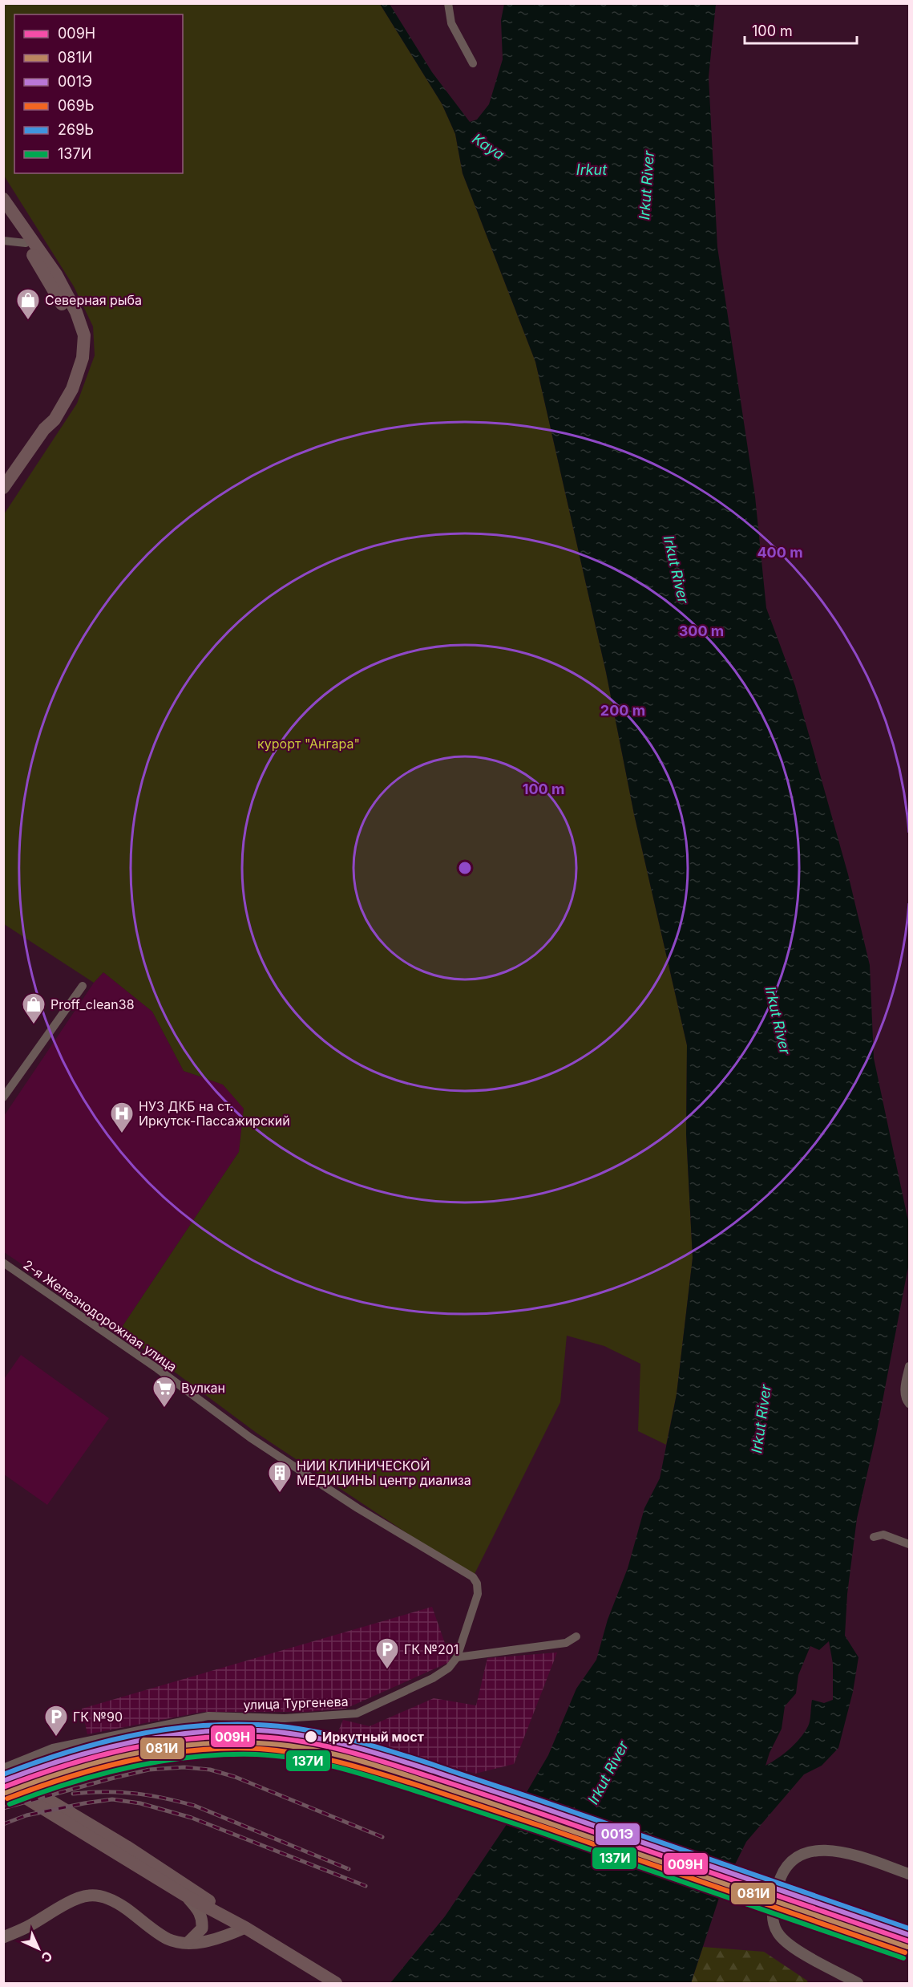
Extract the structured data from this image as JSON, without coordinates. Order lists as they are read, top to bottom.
{
  "streets": {
    "street": ["2-я Железнодорожная улица", "улица Тургенева"]
  },
  "crossings": [
    ["2-я Железнодорожная улица", "улица Тургенева"]
  ],
  "water": ["Kaya", "Irkut", "Irkut River"],
  "parks": ["курорт \"Ангара\""],
  "places": {
    "shop": ["Северная рыба", "Proff_clean38"],
    "hospital": ["НУЗ ДКБ на ст. Иркутск-Пассажирский"],
    "supermarket": ["Вулкан"],
    "building": ["НИИ КЛИНИЧЕСКОЙ МЕДИЦИНЫ центр диализа"],
    "parking": ["ГК №201", "ГК №90"],
    "other": ["Иркутный мост"]
  },
  "lines": [
    "transit line 269Ь",
    "transit line 001Э",
    "transit line 009Н",
    "transit line 081И",
    "transit line 069Ь",
    "transit line 137И"
  ],
  "legend": [
    "009Н",
    "081И",
    "001Э",
    "069Ь",
    "269Ь",
    "137И"
  ],
  "scale_bar": "100 m",
  "north": "bottom right",
  "rings": [
    "400 m",
    "300 m",
    "200 m",
    "100 m"
  ]
}
